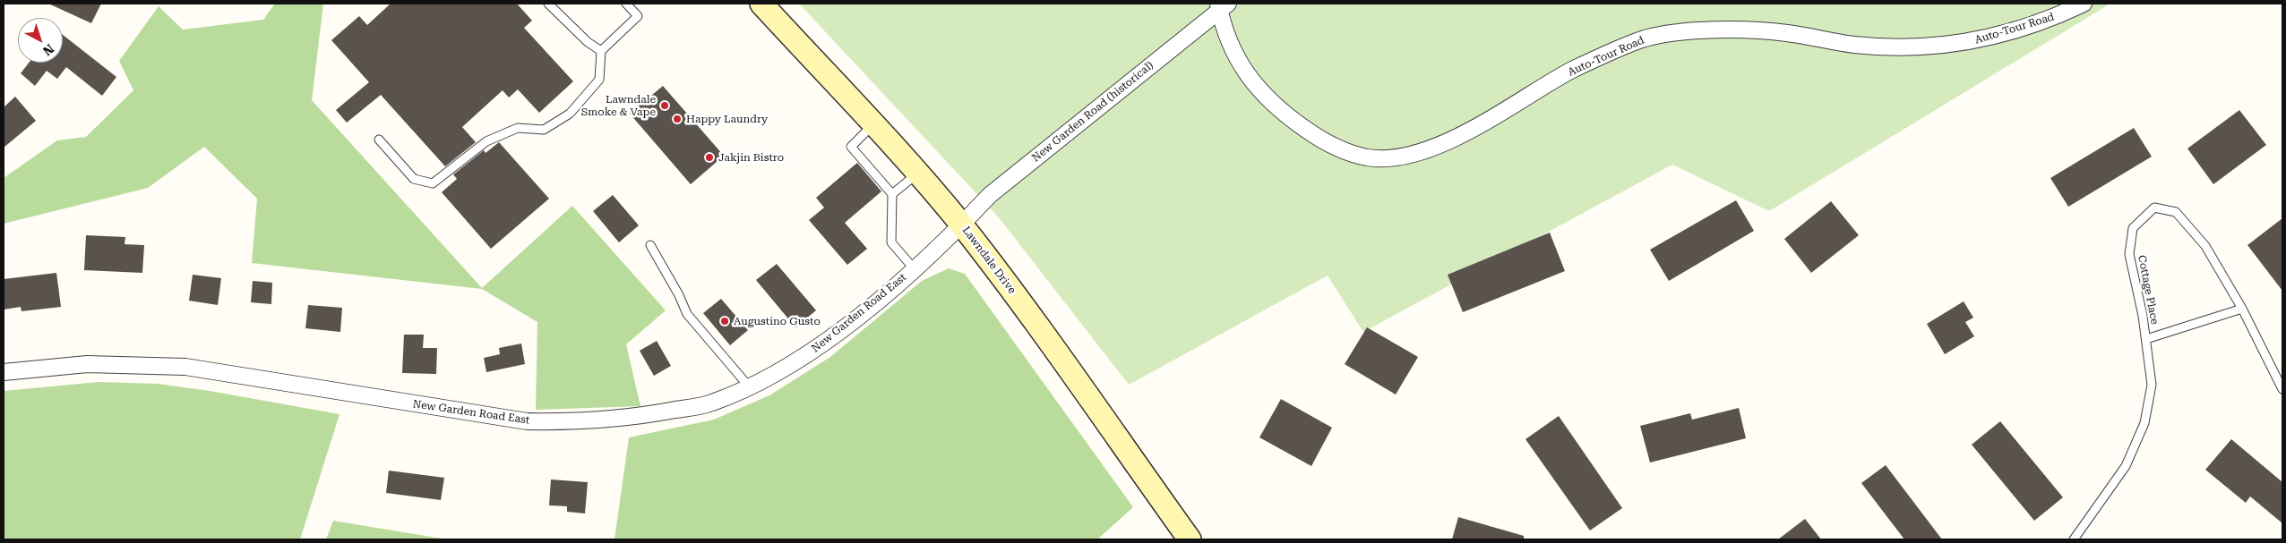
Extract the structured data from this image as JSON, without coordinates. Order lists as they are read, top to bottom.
{
  "streets": {
    "main road": ["Lawndale Drive"],
    "street": ["Auto-Tour Road", "New Garden Road (historical)", "New Garden Road East"],
    "lane": ["Cottage Place"]
  },
  "crossings": [
    ["Auto-Tour Road", "New Garden Road (historical)"],
    ["New Garden Road (historical)", "Lawndale Drive"],
    ["New Garden Road (historical)", "New Garden Road East"],
    ["Lawndale Drive", "New Garden Road East"]
  ],
  "places": [
    "Lawndale Smoke & Vape",
    "Happy Laundry",
    "Jakjin Bistro",
    "Augustino Gusto"
  ],
  "north": "bottom right"
}
